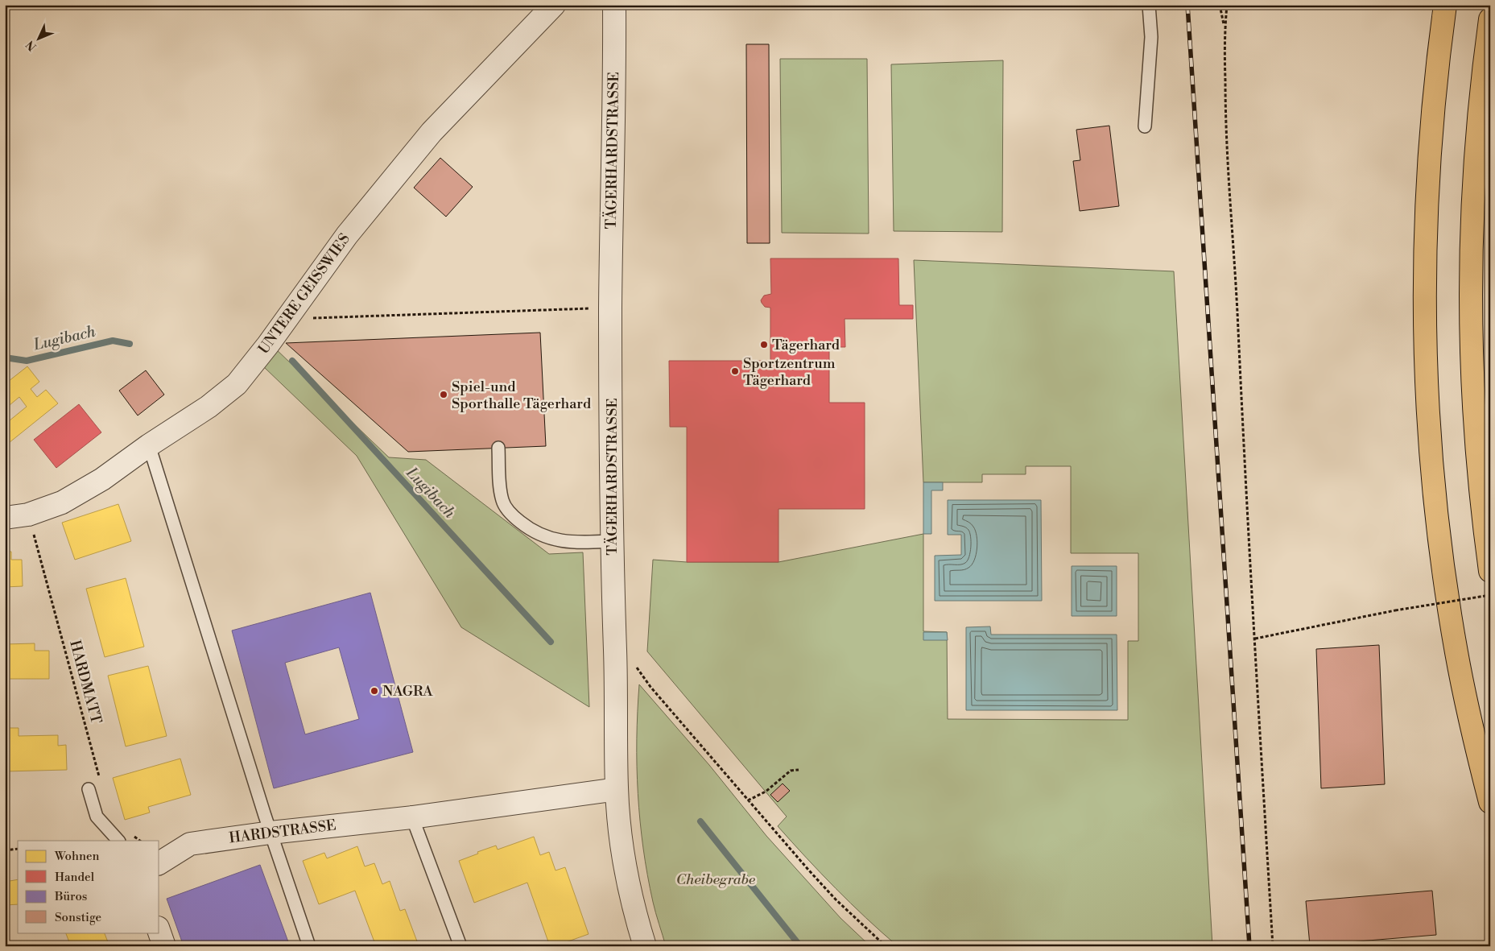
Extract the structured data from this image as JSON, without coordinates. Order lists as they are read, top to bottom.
{
  "streets": {
    "street": ["TÄGERHARDSTRASSE", "UNTERE GEISSWIES", "HARDSTRASSE"],
    "path": ["HARDMATT"]
  },
  "crossings": [
    ["TÄGERHARDSTRASSE", "HARDSTRASSE"],
    ["UNTERE GEISSWIES", "HARDMATT"]
  ],
  "water": ["Lugibach"],
  "parks": ["Cheibegrabe"],
  "places": [
    "Tägerhard",
    "Sportzentrum Tägerhard",
    "Spiel-und Sporthalle Tägerhard",
    "NAGRA"
  ],
  "legend": [
    "Wohnen",
    "Handel",
    "Büros",
    "Sonstige"
  ],
  "north": "bottom left"
}
